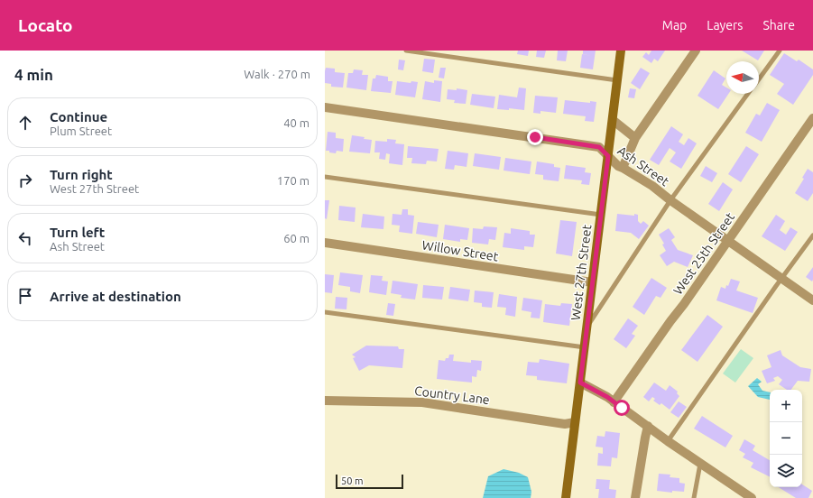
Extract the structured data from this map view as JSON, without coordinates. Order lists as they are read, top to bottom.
{
  "streets": {
    "main road": ["West 27th Street"],
    "street": [
      "Ash Street",
      "Willow Street",
      "West 25th Street",
      "Country Lane"
    ]
  },
  "crossings": [
    ["Ash Street", "West 25th Street"],
    ["Ash Street", "West 27th Street"],
    ["Willow Street", "West 27th Street"],
    ["West 27th Street", "Country Lane"]
  ],
  "scale_bar": "50 m",
  "north": "left",
  "page": {
    "header": "Locato",
    "nav": ["Map", "Layers", "Share"],
    "heading": ["4 min", "Walk · 270 m"],
    "list": [
      ["Continue", "Plum Street", "40 m"],
      ["Turn right", "West 27th Street", "170 m"],
      ["Turn left", "Ash Street", "60 m"],
      "Arrive at destination"
    ],
    "map_buttons": ["+", "−"],
    "scale": "50 m"
  }
}
